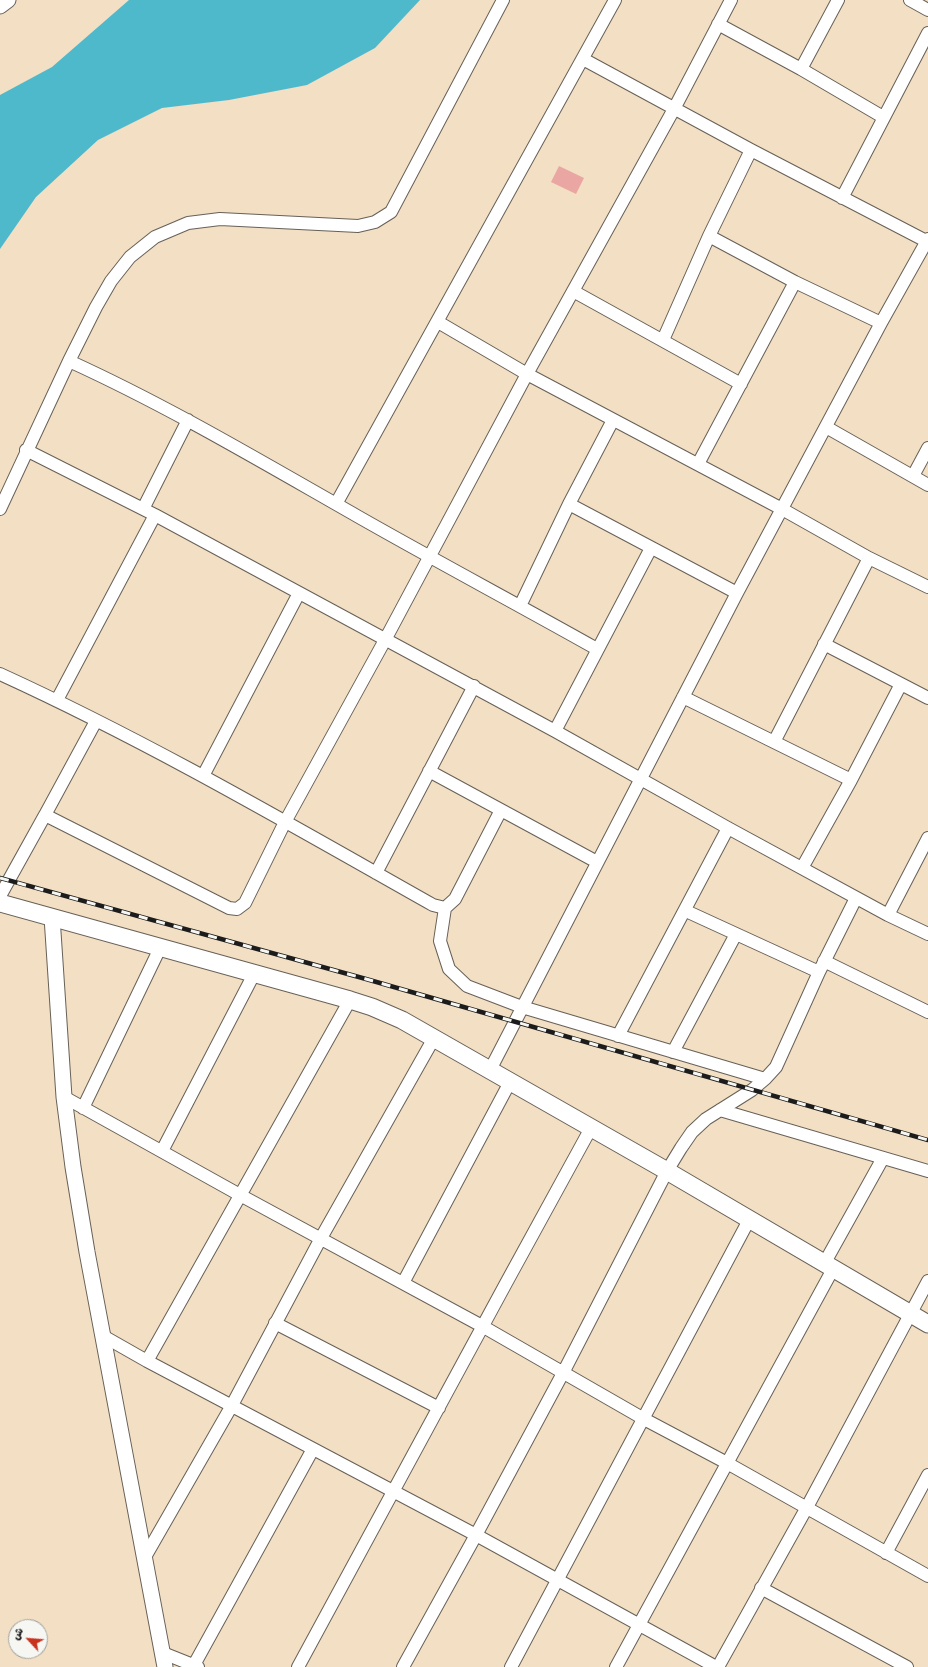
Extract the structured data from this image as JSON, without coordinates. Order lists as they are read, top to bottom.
{
  "north": "top left"
}
